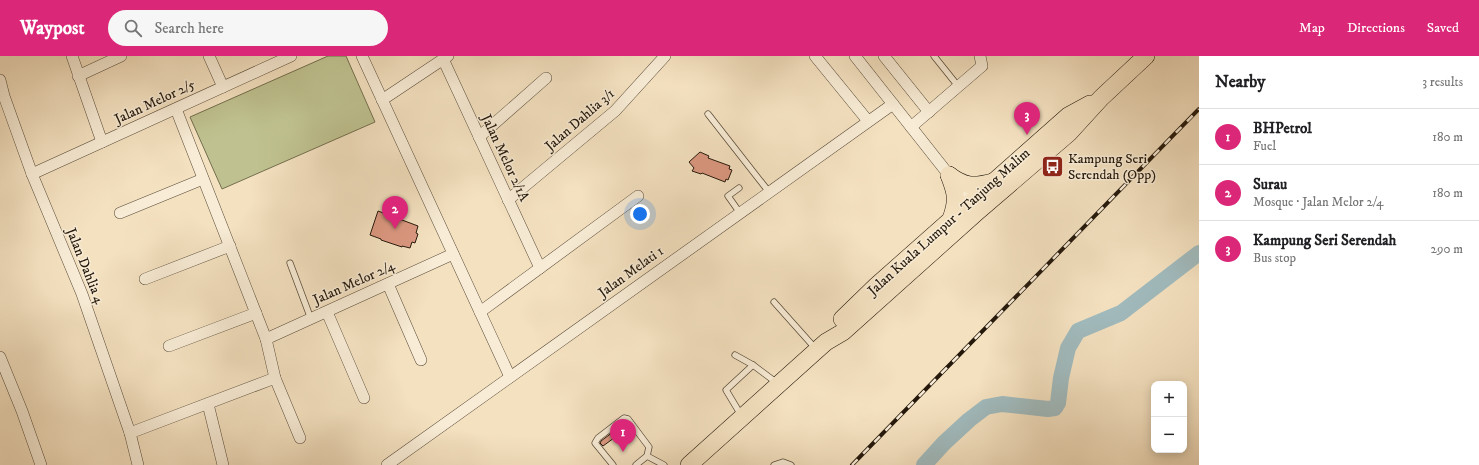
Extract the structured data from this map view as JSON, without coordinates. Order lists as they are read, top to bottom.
{
  "streets": {
    "main road": ["Jalan Kuala Lumpur - Tanjung Malim"],
    "street": [
      "Jalan Melor 2/5",
      "Jalan Dahlia 3/1",
      "Jalan Melor 2/1A",
      "Jalan Dahlia 4",
      "Jalan Melati 1",
      "Jalan Melor 2/4"
    ]
  },
  "crossings": [
    ["Jalan Melor 2/5", "Jalan Dahlia 4"],
    ["Jalan Dahlia 3/1", "Jalan Melor 2/1A"]
  ],
  "places": {
    "bus stop": ["Kampung Seri Serendah (Opp)"]
  },
  "page": {
    "header": "Waypost",
    "search": "Search here",
    "nav": ["Map", "Directions", "Saved"],
    "heading": ["Nearby", "3 results"],
    "pins": ["3", "2", "1"],
    "list": [
      {
        "mark": "1",
        "name": "BHPetrol",
        "note": "Fuel",
        "value": "180 m"
      },
      {
        "mark": "2",
        "name": "Surau",
        "note": "Mosque · Jalan Melor 2/4",
        "value": "180 m"
      },
      {
        "mark": "3",
        "name": "Kampung Seri Serendah",
        "note": "Bus stop",
        "value": "290 m"
      }
    ],
    "map_buttons": ["+", "−"]
  }
}
